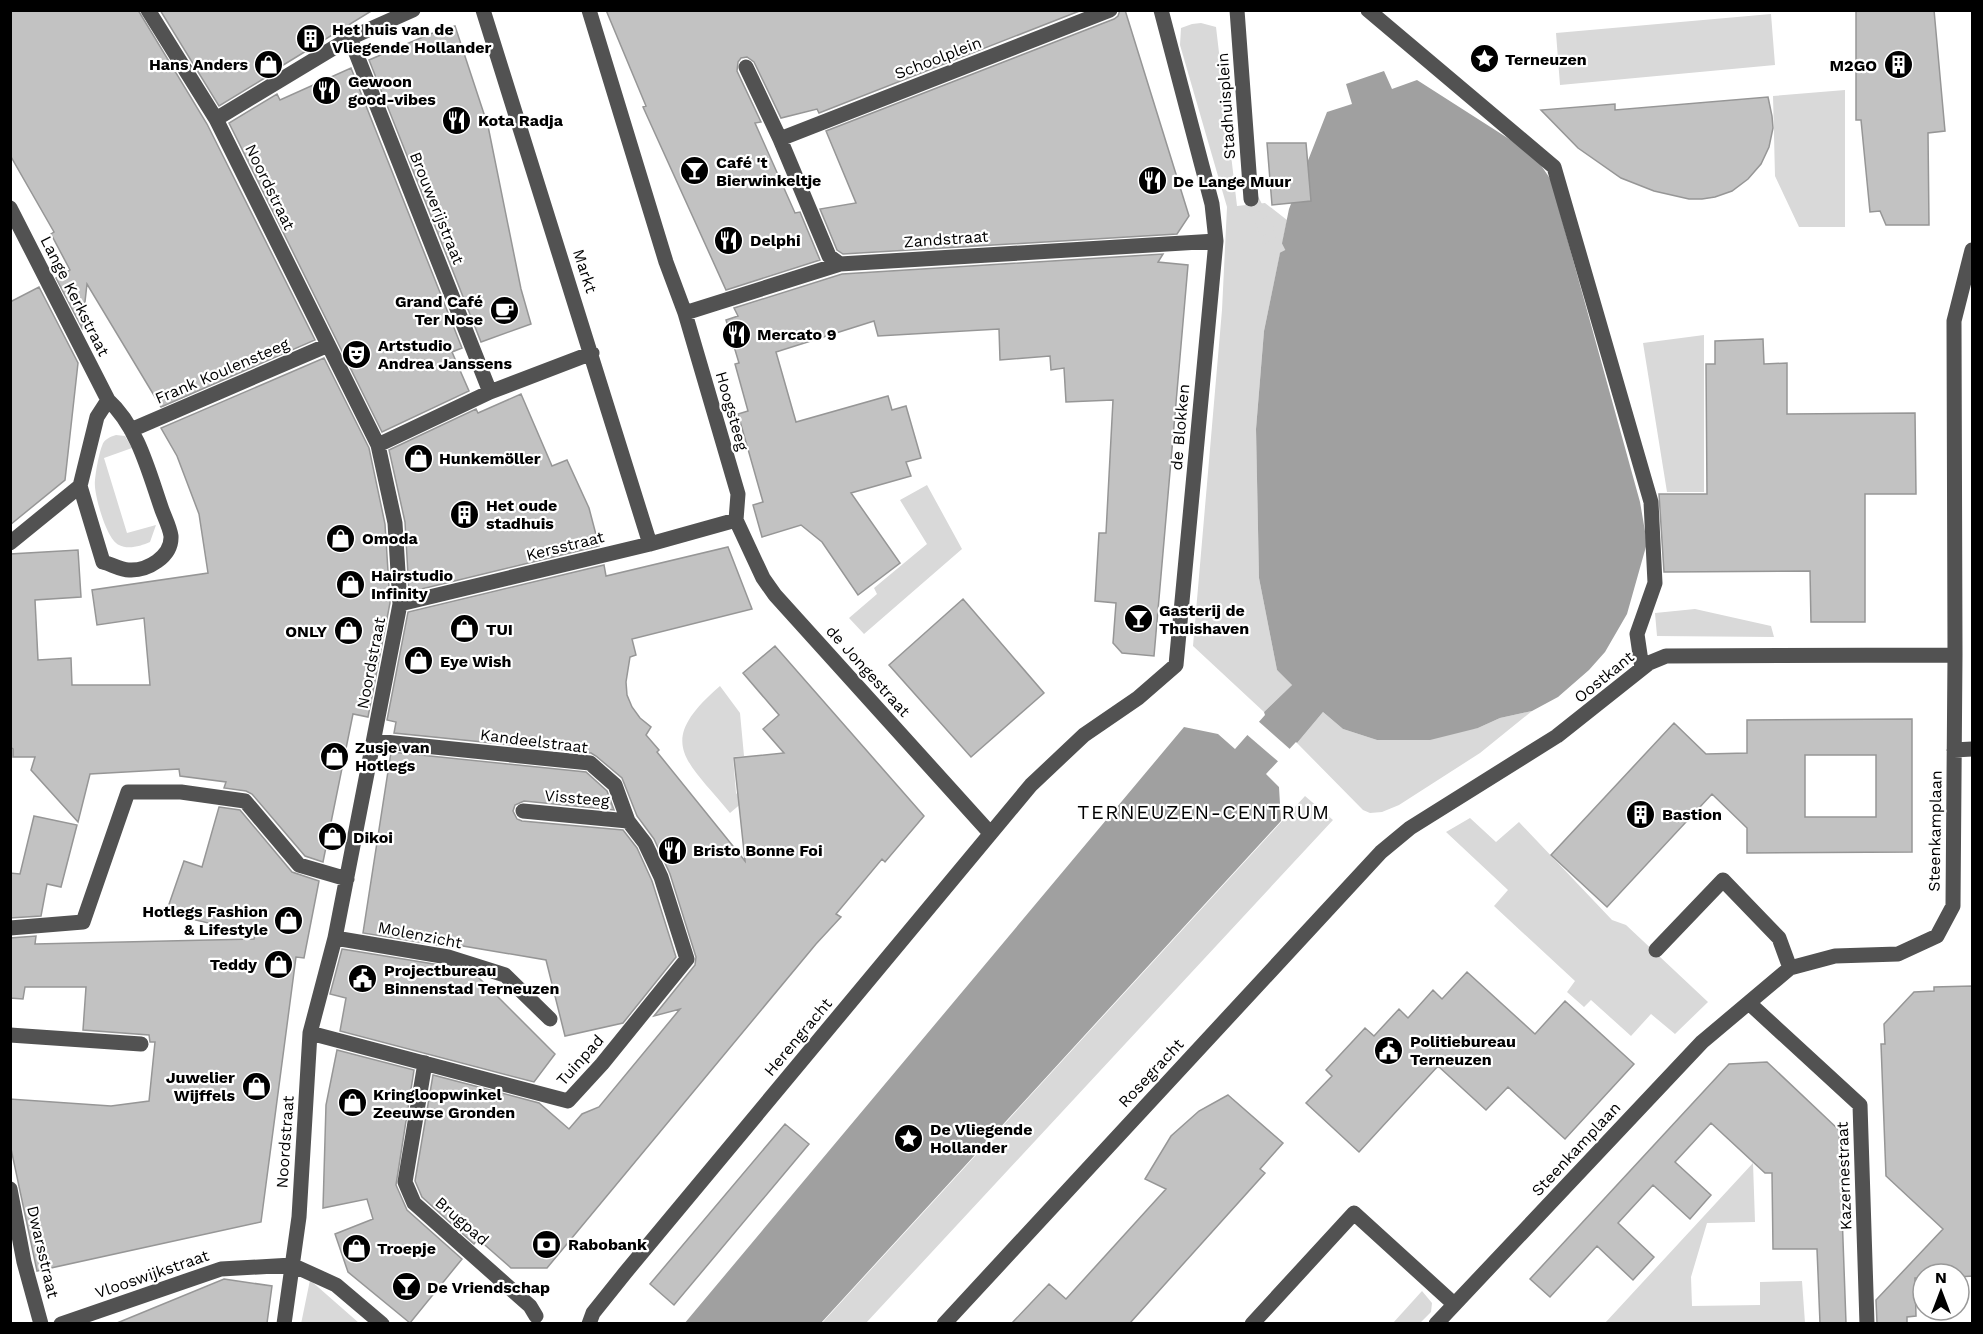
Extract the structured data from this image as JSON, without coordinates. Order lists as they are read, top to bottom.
{
  "streets": {
    "street": [
      "Schoolplein",
      "Stadhuisplein",
      "Noordstraat",
      "Brouwerijstraat",
      "Zandstraat",
      "Markt",
      "Lange Kerkstraat",
      "Frank Koulensteeg",
      "Hoogsteeg",
      "de Blokken",
      "Kersstraat",
      "de Jongestraat",
      "Oostkant",
      "Kandeelstraat",
      "Vissteeg",
      "Steenkamplaan",
      "Molenzicht",
      "Herengracht",
      "Tuinpad",
      "Rosegracht",
      "Kazernestraat",
      "Brugpad",
      "Dwarsstraat",
      "Vlooswijkstraat"
    ]
  },
  "crossings": [
    ["Noordstraat", "Frank Koulensteeg"],
    ["Noordstraat", "Kersstraat"],
    ["Noordstraat", "Kandeelstraat"],
    ["Noordstraat", "Molenzicht"],
    ["Noordstraat", "Tuinpad"],
    ["Noordstraat", "Vlooswijkstraat"],
    ["Zandstraat", "Hoogsteeg"],
    ["Zandstraat", "de Blokken"],
    ["Markt", "Kersstraat"],
    ["Lange Kerkstraat", "Frank Koulensteeg"],
    ["Hoogsteeg", "Kersstraat"],
    ["Hoogsteeg", "de Jongestraat"],
    ["de Blokken", "Herengracht"],
    ["Kersstraat", "de Jongestraat"],
    ["de Jongestraat", "Herengracht"],
    ["Oostkant", "Steenkamplaan"],
    ["Oostkant", "Rosegracht"],
    ["Kandeelstraat", "Vissteeg"],
    ["Kandeelstraat", "Tuinpad"],
    ["Steenkamplaan", "Kazernestraat"],
    ["Tuinpad", "Brugpad"]
  ],
  "districts": ["TERNEUZEN-CENTRUM"],
  "places": {
    "building": [
      "Het huis van de Vliegende Hollander",
      "M2GO",
      "Het oude stadhuis",
      "Bastion"
    ],
    "place": ["Terneuzen", "De Vliegende Hollander"],
    "shop": [
      "Hans Anders",
      "Hunkemöller",
      "Omoda",
      "Hairstudio Infinity",
      "TUI",
      "ONLY",
      "Eye Wish",
      "Zusje van Hotlegs",
      "Dikoi",
      "Hotlegs Fashion & Lifestyle",
      "Teddy",
      "Juwelier Wijffels",
      "Kringloopwinkel Zeeuwse Gronden",
      "Troepje"
    ],
    "restaurant": [
      "Gewoon good-vibes",
      "Kota Radja",
      "De Lange Muur",
      "Delphi",
      "Mercato 9",
      "Bristo Bonne Foi"
    ],
    "bar": ["Café 't Bierwinkeltje", "Gasterij de Thuishaven", "De Vriendschap"],
    "cafe": ["Grand Café Ter Nose"],
    "theatre": ["Artstudio Andrea Janssens"],
    "public building": ["Projectbureau Binnenstad Terneuzen", "Politiebureau Terneuzen"],
    "bank": ["Rabobank"]
  },
  "north": "top"
}
